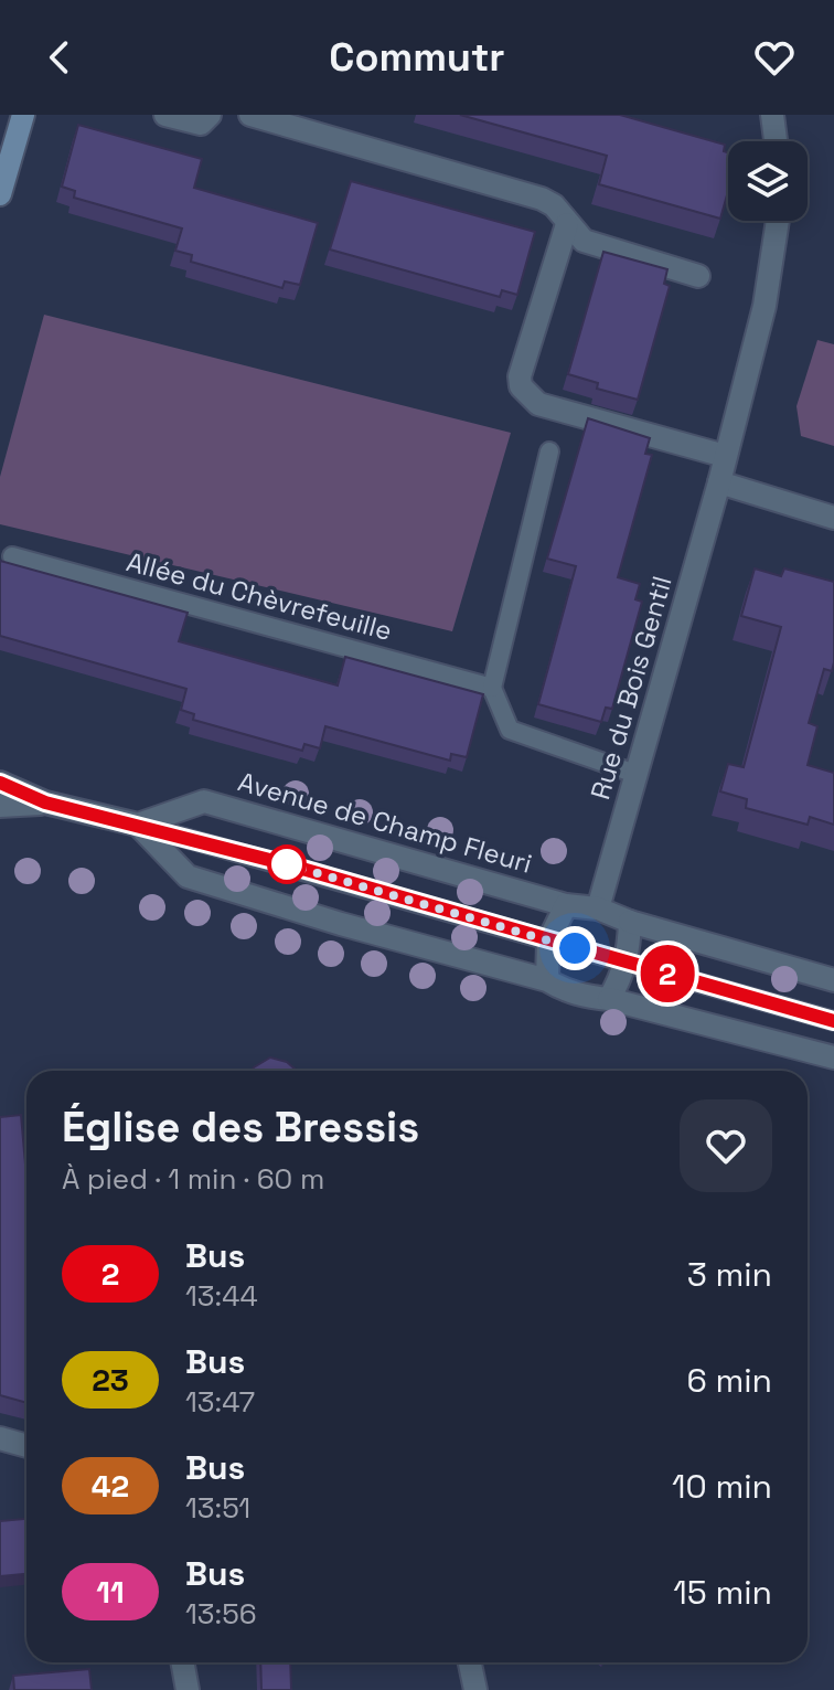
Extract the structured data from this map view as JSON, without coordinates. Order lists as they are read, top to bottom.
{
  "streets": {
    "street": ["Rue du Bois Gentil", "Avenue de Champ Fleuri"],
    "lane": ["Allée du Chèvrefeuille"]
  },
  "crossings": [
    ["Rue du Bois Gentil", "Avenue de Champ Fleuri"]
  ],
  "lines": ["bus line 2"],
  "page": {
    "header": "Commutr",
    "on_map": "2",
    "heading": ["Église des Bressis", "À pied · 1 min · 60 m"],
    "list": [
      {
        "mark": "2",
        "name": "Bus",
        "note": "13:44",
        "value": "3 min"
      },
      {
        "mark": "23",
        "name": "Bus",
        "note": "13:47",
        "value": "6 min"
      },
      {
        "mark": "42",
        "name": "Bus",
        "note": "13:51",
        "value": "10 min"
      },
      {
        "mark": "11",
        "name": "Bus",
        "note": "13:56",
        "value": "15 min"
      }
    ]
  }
}
